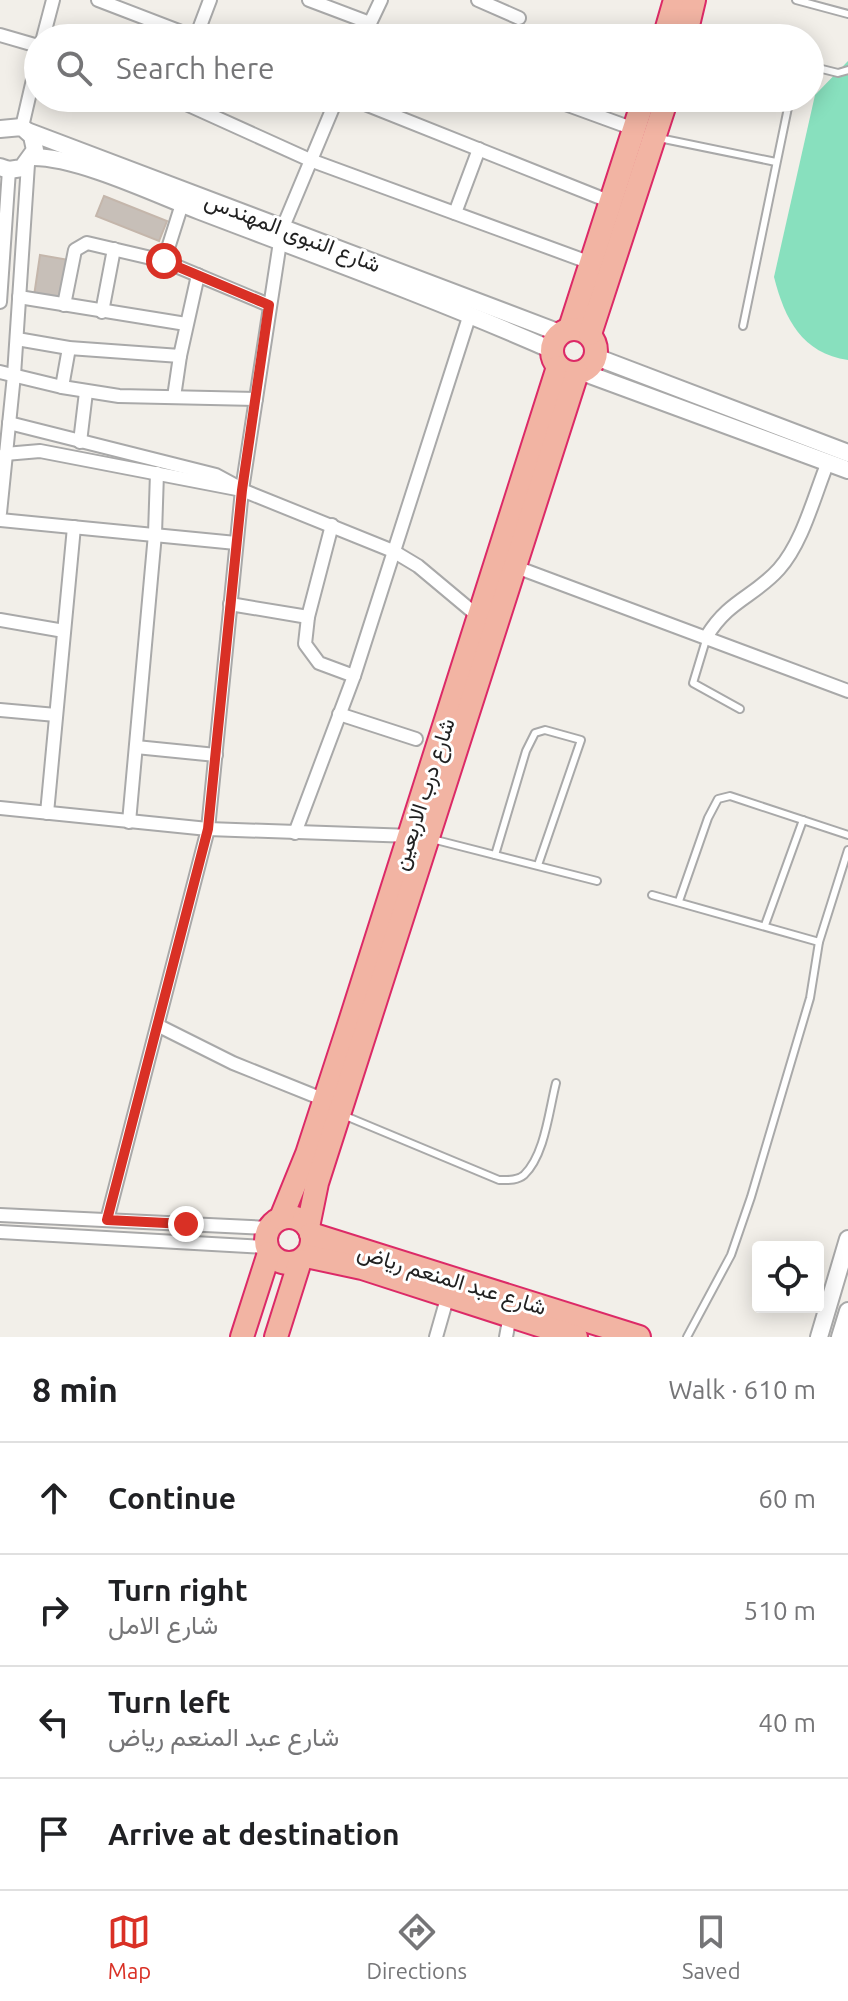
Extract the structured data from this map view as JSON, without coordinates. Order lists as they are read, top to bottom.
{
  "streets": {
    "highway": ["شارع درب الاربعين", "شارع عبد المنعم رياض"],
    "street": ["شارع النبوى المهندس"]
  },
  "crossings": [
    ["شارع النبوى المهندس", "شارع درب الاربعين"],
    ["شارع درب الاربعين", "شارع عبد المنعم رياض"]
  ],
  "page": {
    "search": "Search here",
    "heading": ["8 min", "Walk · 610 m"],
    "list": [
      ["Continue", "60 m"],
      ["Turn right", "شارع الامل", "510 m"],
      ["Turn left", "شارع عبد المنعم رياض", "40 m"],
      "Arrive at destination"
    ],
    "nav": ["Map", "Directions", "Saved"]
  }
}
